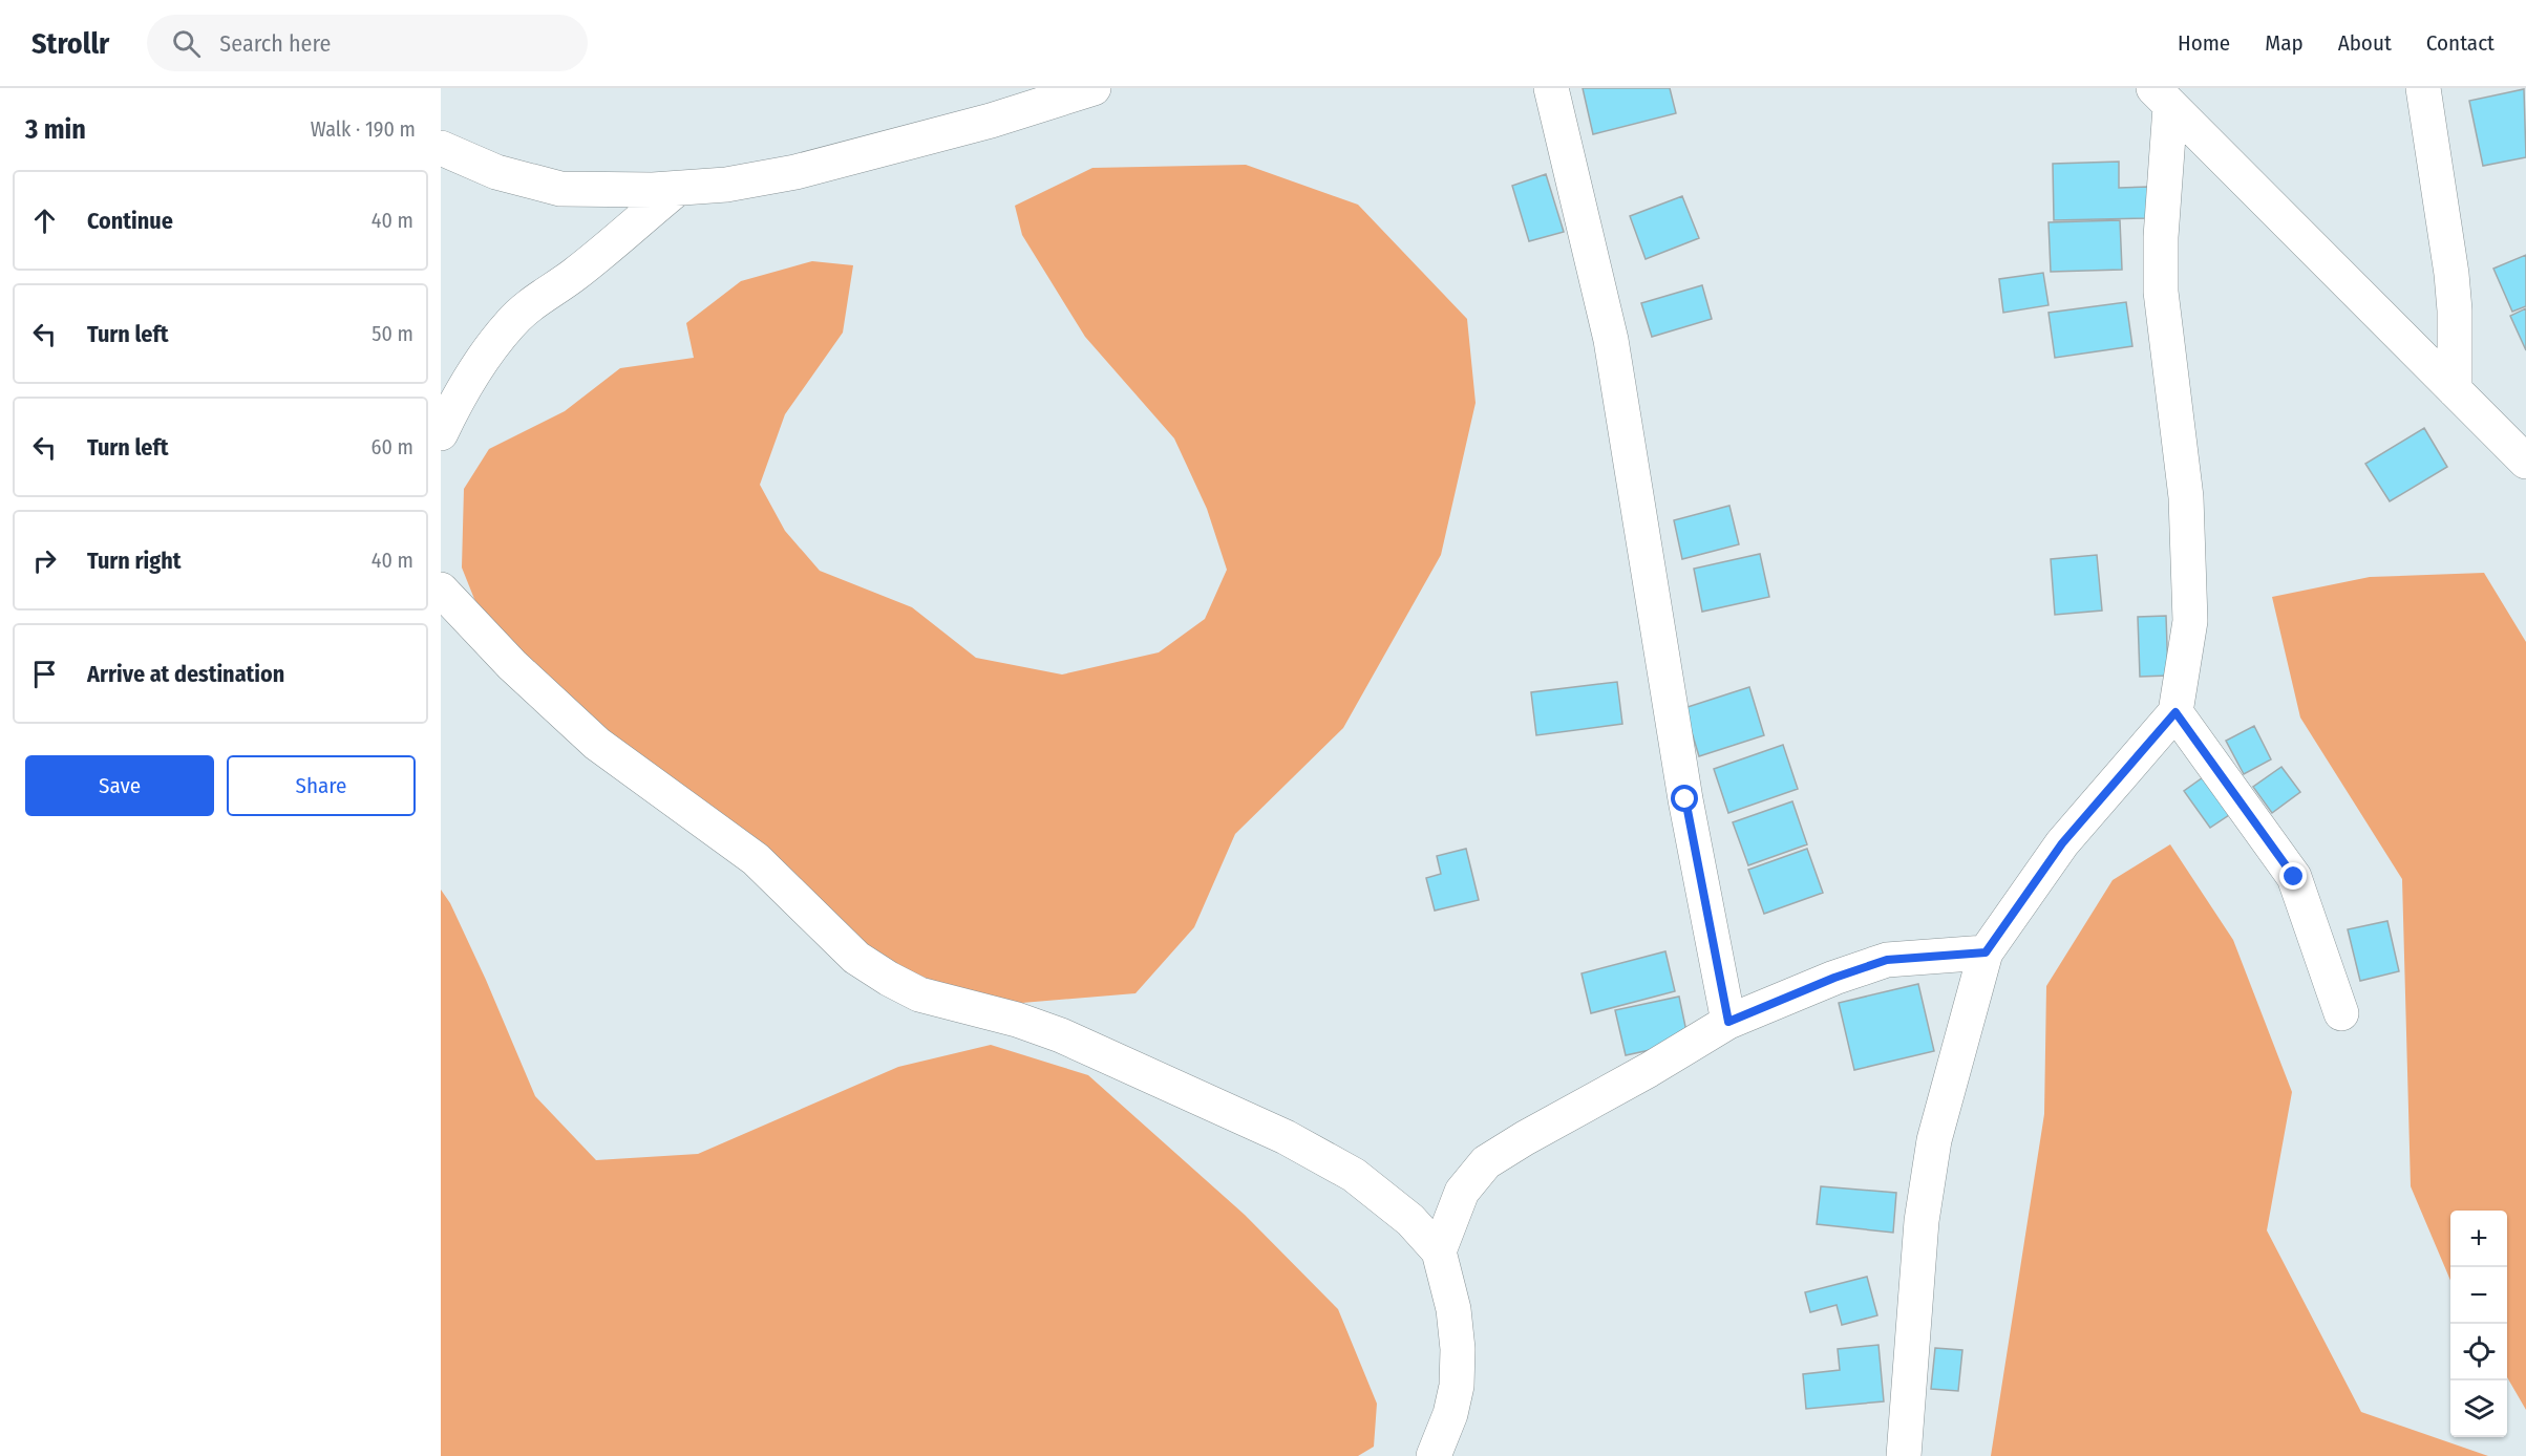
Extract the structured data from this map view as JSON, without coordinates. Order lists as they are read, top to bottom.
{
  "page": {
    "header": "Strollr",
    "search": "Search here",
    "nav": [
      "Home",
      "Map",
      "About",
      "Contact"
    ],
    "heading": ["3 min", "Walk · 190 m"],
    "list": [
      ["Continue", "40 m"],
      ["Turn left", "50 m"],
      ["Turn left", "60 m"],
      ["Turn right", "40 m"],
      "Arrive at destination"
    ],
    "buttons": ["Save", "Share"],
    "map_buttons": ["+", "−"]
  }
}
